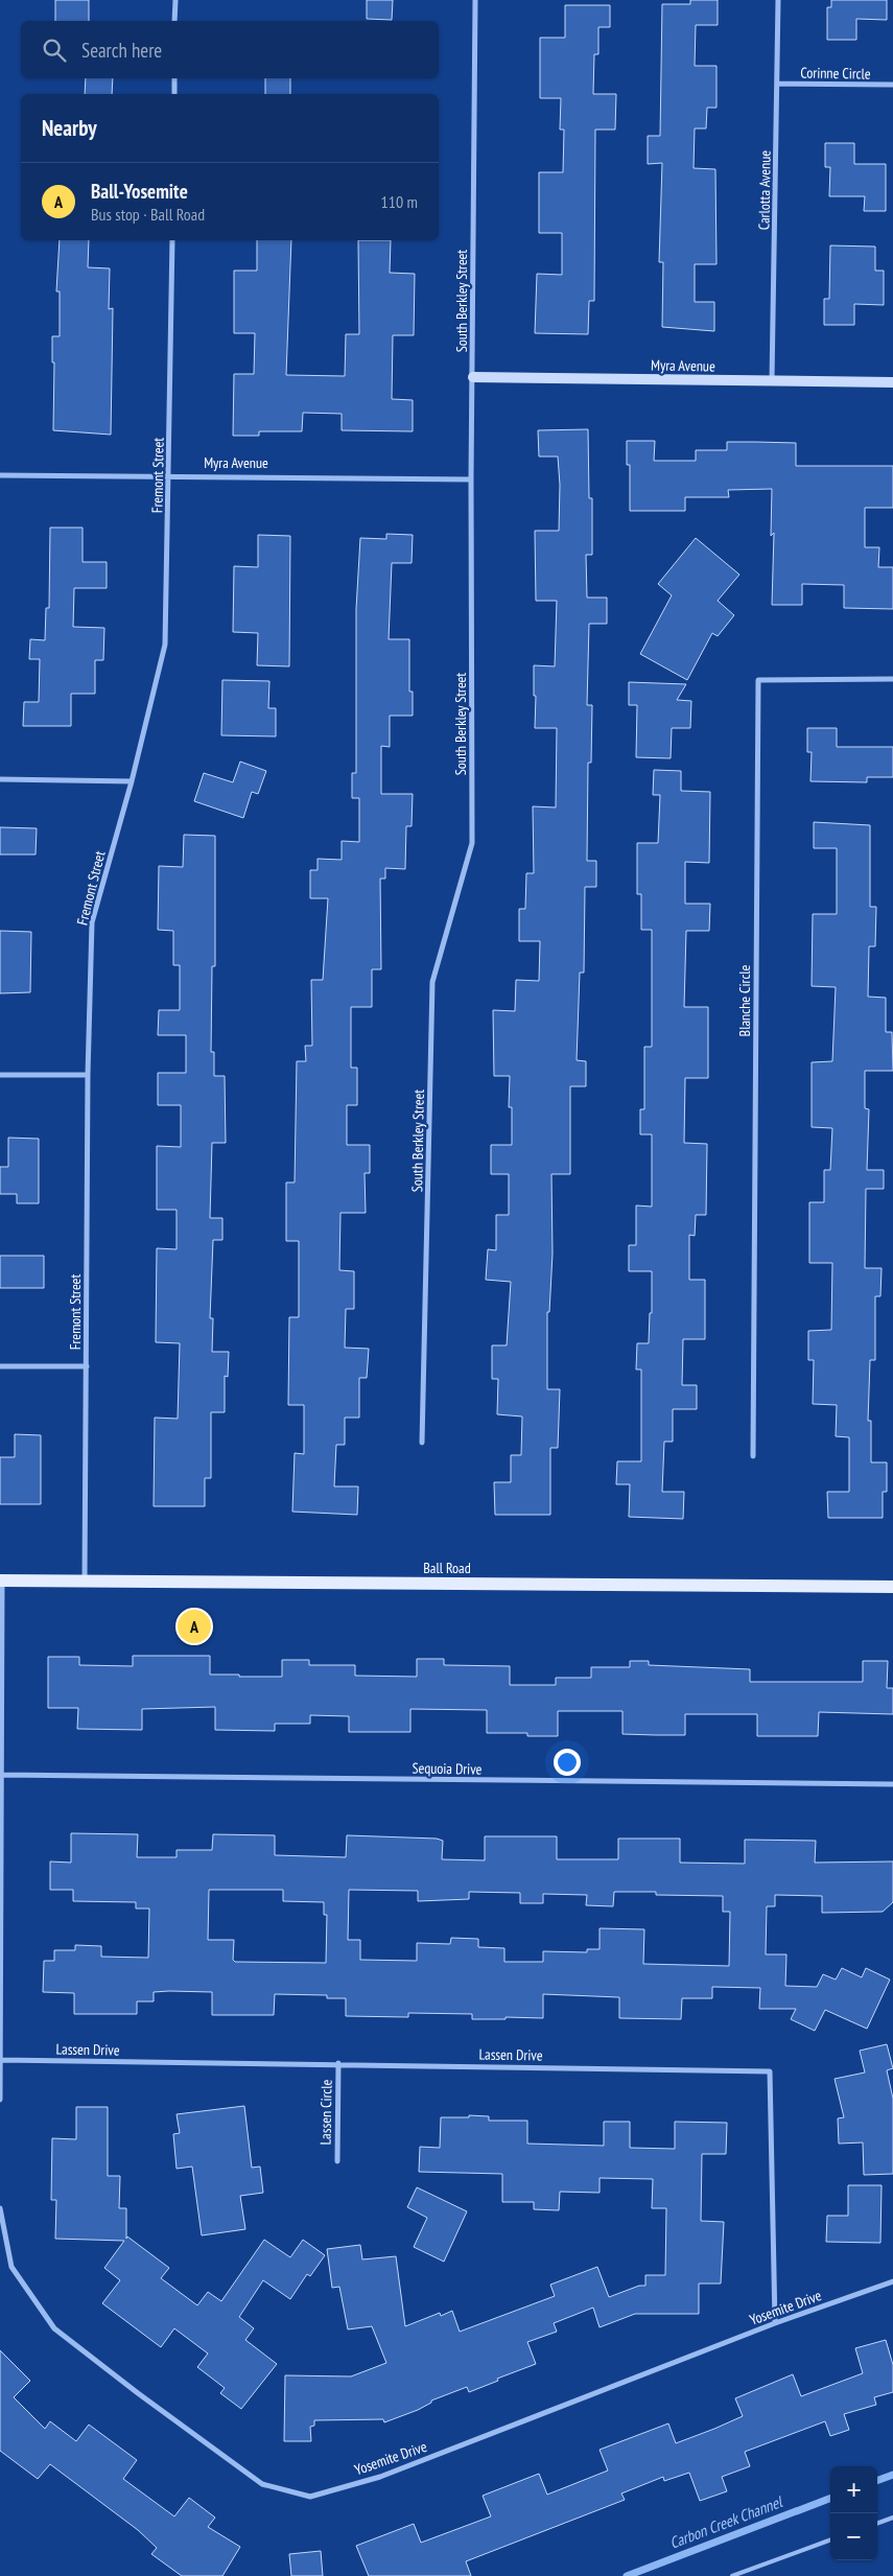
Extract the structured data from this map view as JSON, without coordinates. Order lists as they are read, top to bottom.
{
  "streets": {
    "main road": ["Ball Road"],
    "street": [
      "Corinne Circle",
      "Carlotta Avenue",
      "South Berkley Street",
      "Myra Avenue",
      "Fremont Street",
      "Blanche Circle",
      "Sequoia Drive",
      "Lassen Drive",
      "Lassen Circle",
      "Yosemite Drive"
    ]
  },
  "crossings": [
    ["Corinne Circle", "Carlotta Avenue"],
    ["Carlotta Avenue", "Myra Avenue"],
    ["South Berkley Street", "Myra Avenue"],
    ["Myra Avenue", "Fremont Street"],
    ["Fremont Street", "Ball Road"],
    ["Lassen Drive", "Lassen Circle"],
    ["Lassen Drive", "Yosemite Drive"]
  ],
  "water": ["Carbon Creek Channel"],
  "page": {
    "search": "Search here",
    "heading": "Nearby",
    "list": [
      {
        "mark": "A",
        "name": "Ball-Yosemite",
        "note": "Bus stop · Ball Road",
        "value": "110 m"
      }
    ],
    "pins": "A",
    "map_buttons": ["+", "−"]
  }
}
